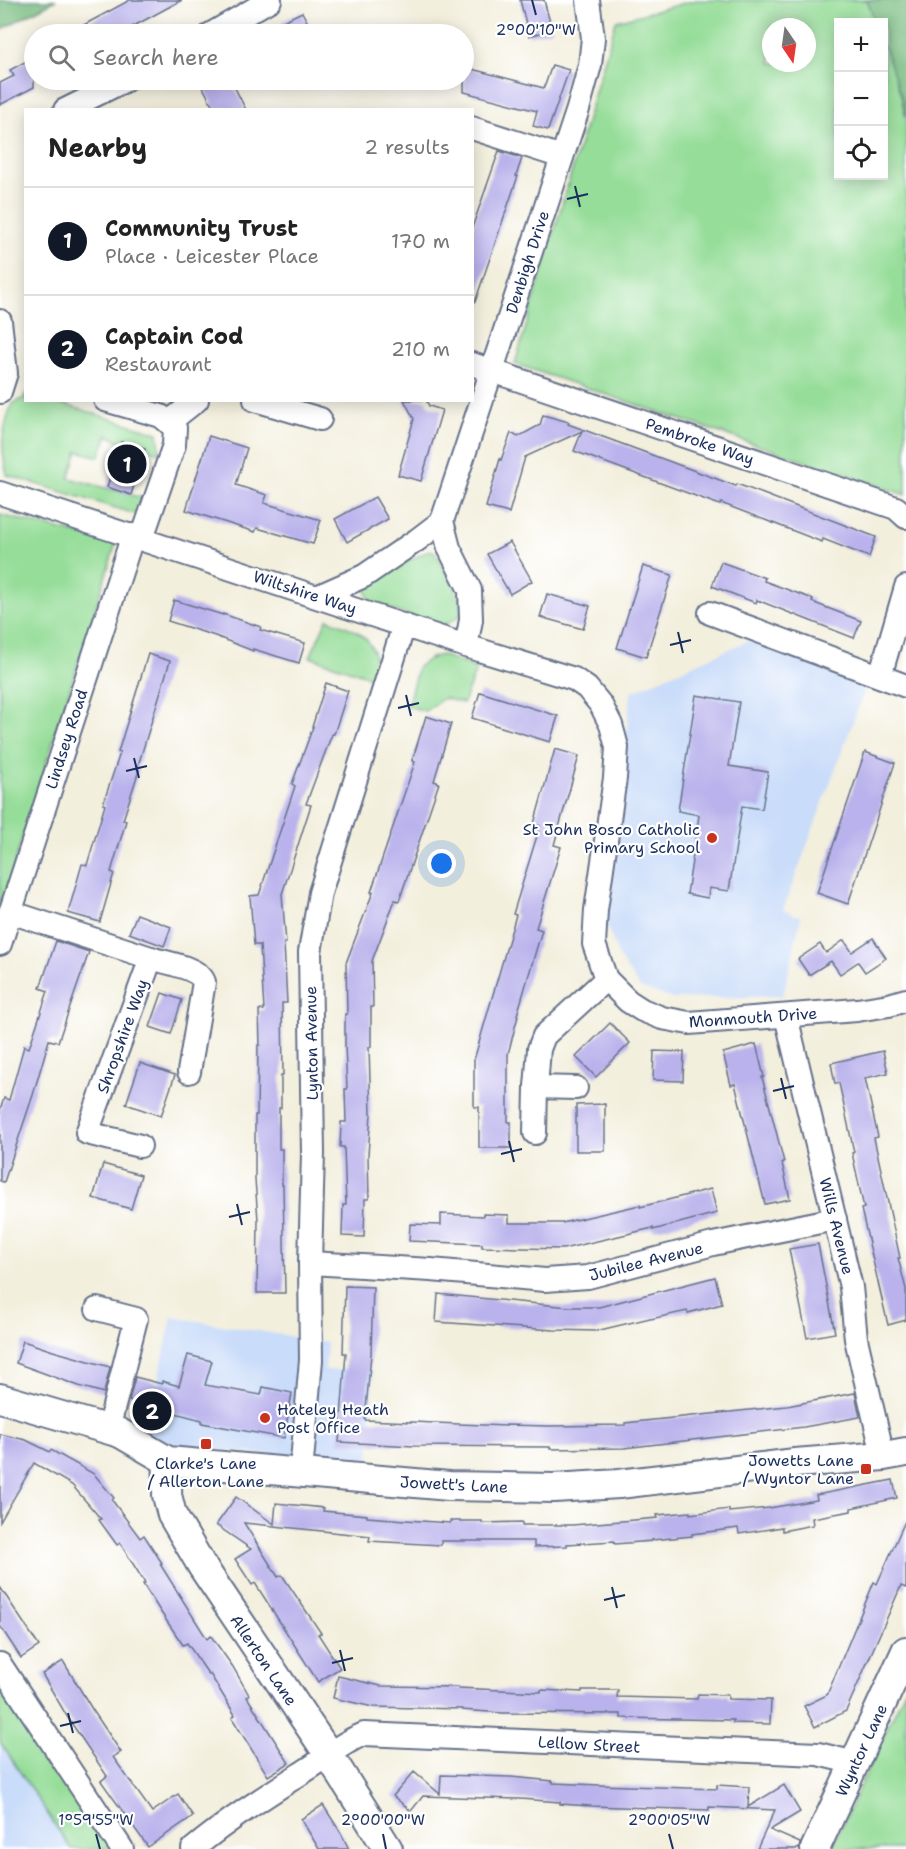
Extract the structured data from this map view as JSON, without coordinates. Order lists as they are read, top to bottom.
{
  "streets": {
    "street": [
      "Denbigh Drive",
      "Pembroke Way",
      "Wiltshire Way",
      "Lindsey Road",
      "Monmouth Drive",
      "Shropshire Way",
      "Lynton Avenue",
      "Wills Avenue",
      "Jubilee Avenue",
      "Jowett's Lane",
      "Allerton Lane",
      "Lellow Street",
      "Wyntor Lane"
    ]
  },
  "crossings": [
    ["Denbigh Drive", "Pembroke Way"],
    ["Wiltshire Way", "Lindsey Road"],
    ["Wiltshire Way", "Monmouth Drive"],
    ["Wiltshire Way", "Lynton Avenue"],
    ["Lindsey Road", "Shropshire Way"],
    ["Monmouth Drive", "Wills Avenue"],
    ["Lynton Avenue", "Jubilee Avenue"],
    ["Lynton Avenue", "Jowett's Lane"],
    ["Wills Avenue", "Jubilee Avenue"],
    ["Wills Avenue", "Jowett's Lane"],
    ["Jowett's Lane", "Allerton Lane"],
    ["Allerton Lane", "Lellow Street"],
    ["Lellow Street", "Wyntor Lane"]
  ],
  "places": {
    "other": ["St John Bosco Catholic Primary School", "Hateley Heath Post Office"],
    "transit": ["Clarke's Lane / Allerton Lane", "Jowetts Lane / Wyntor Lane"]
  },
  "north": "bottom",
  "page": {
    "map_buttons": ["+", "−"],
    "search": "Search here",
    "heading": ["Nearby", "2 results"],
    "list": [
      {
        "mark": "1",
        "name": "Community Trust",
        "note": "Place · Leicester Place",
        "value": "170 m"
      },
      {
        "mark": "2",
        "name": "Captain Cod",
        "note": "Restaurant",
        "value": "210 m"
      }
    ],
    "pins": ["1", "2"]
  },
  "coordinates": [
    "2°00'10\"W",
    "1°59'55\"W",
    "2°00'00\"W",
    "2°00'05\"W"
  ]
}
